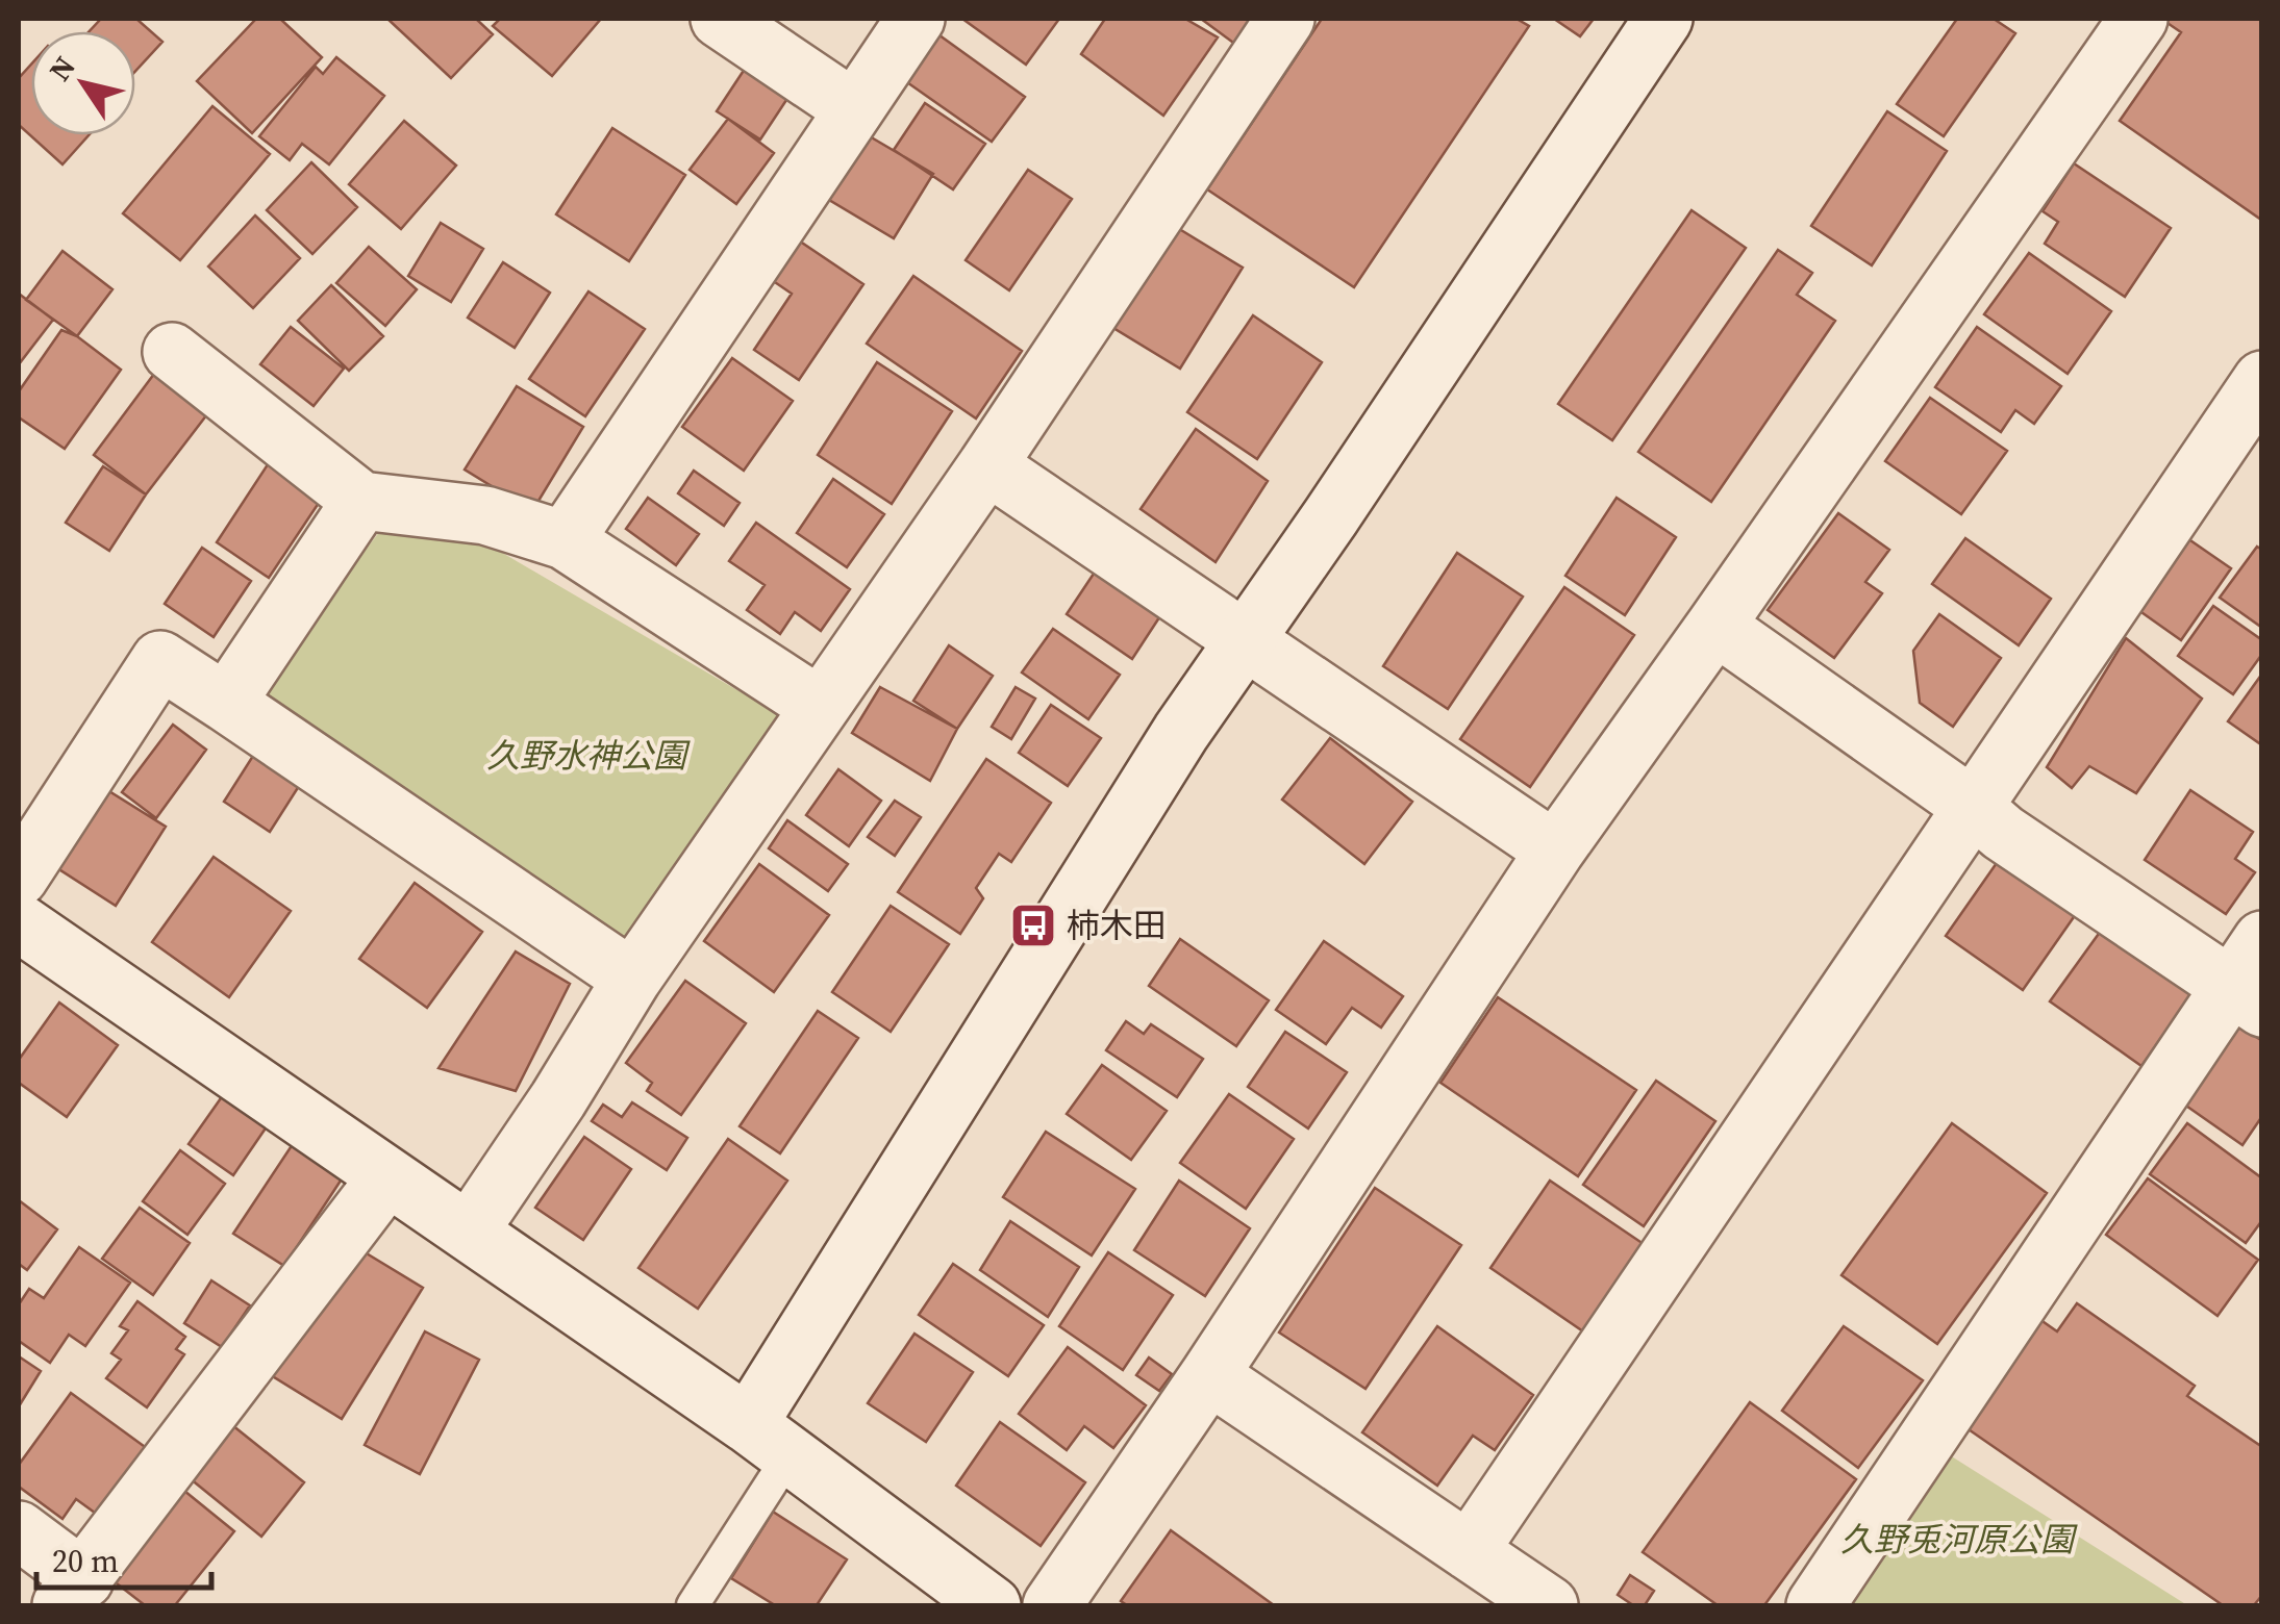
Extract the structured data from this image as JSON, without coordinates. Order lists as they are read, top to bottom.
{
  "parks": ["久野水神公園", "久野兎河原公園"],
  "places": {
    "bus stop": ["柿木田"]
  },
  "scale_bar": "20 m",
  "north": "top left"
}
